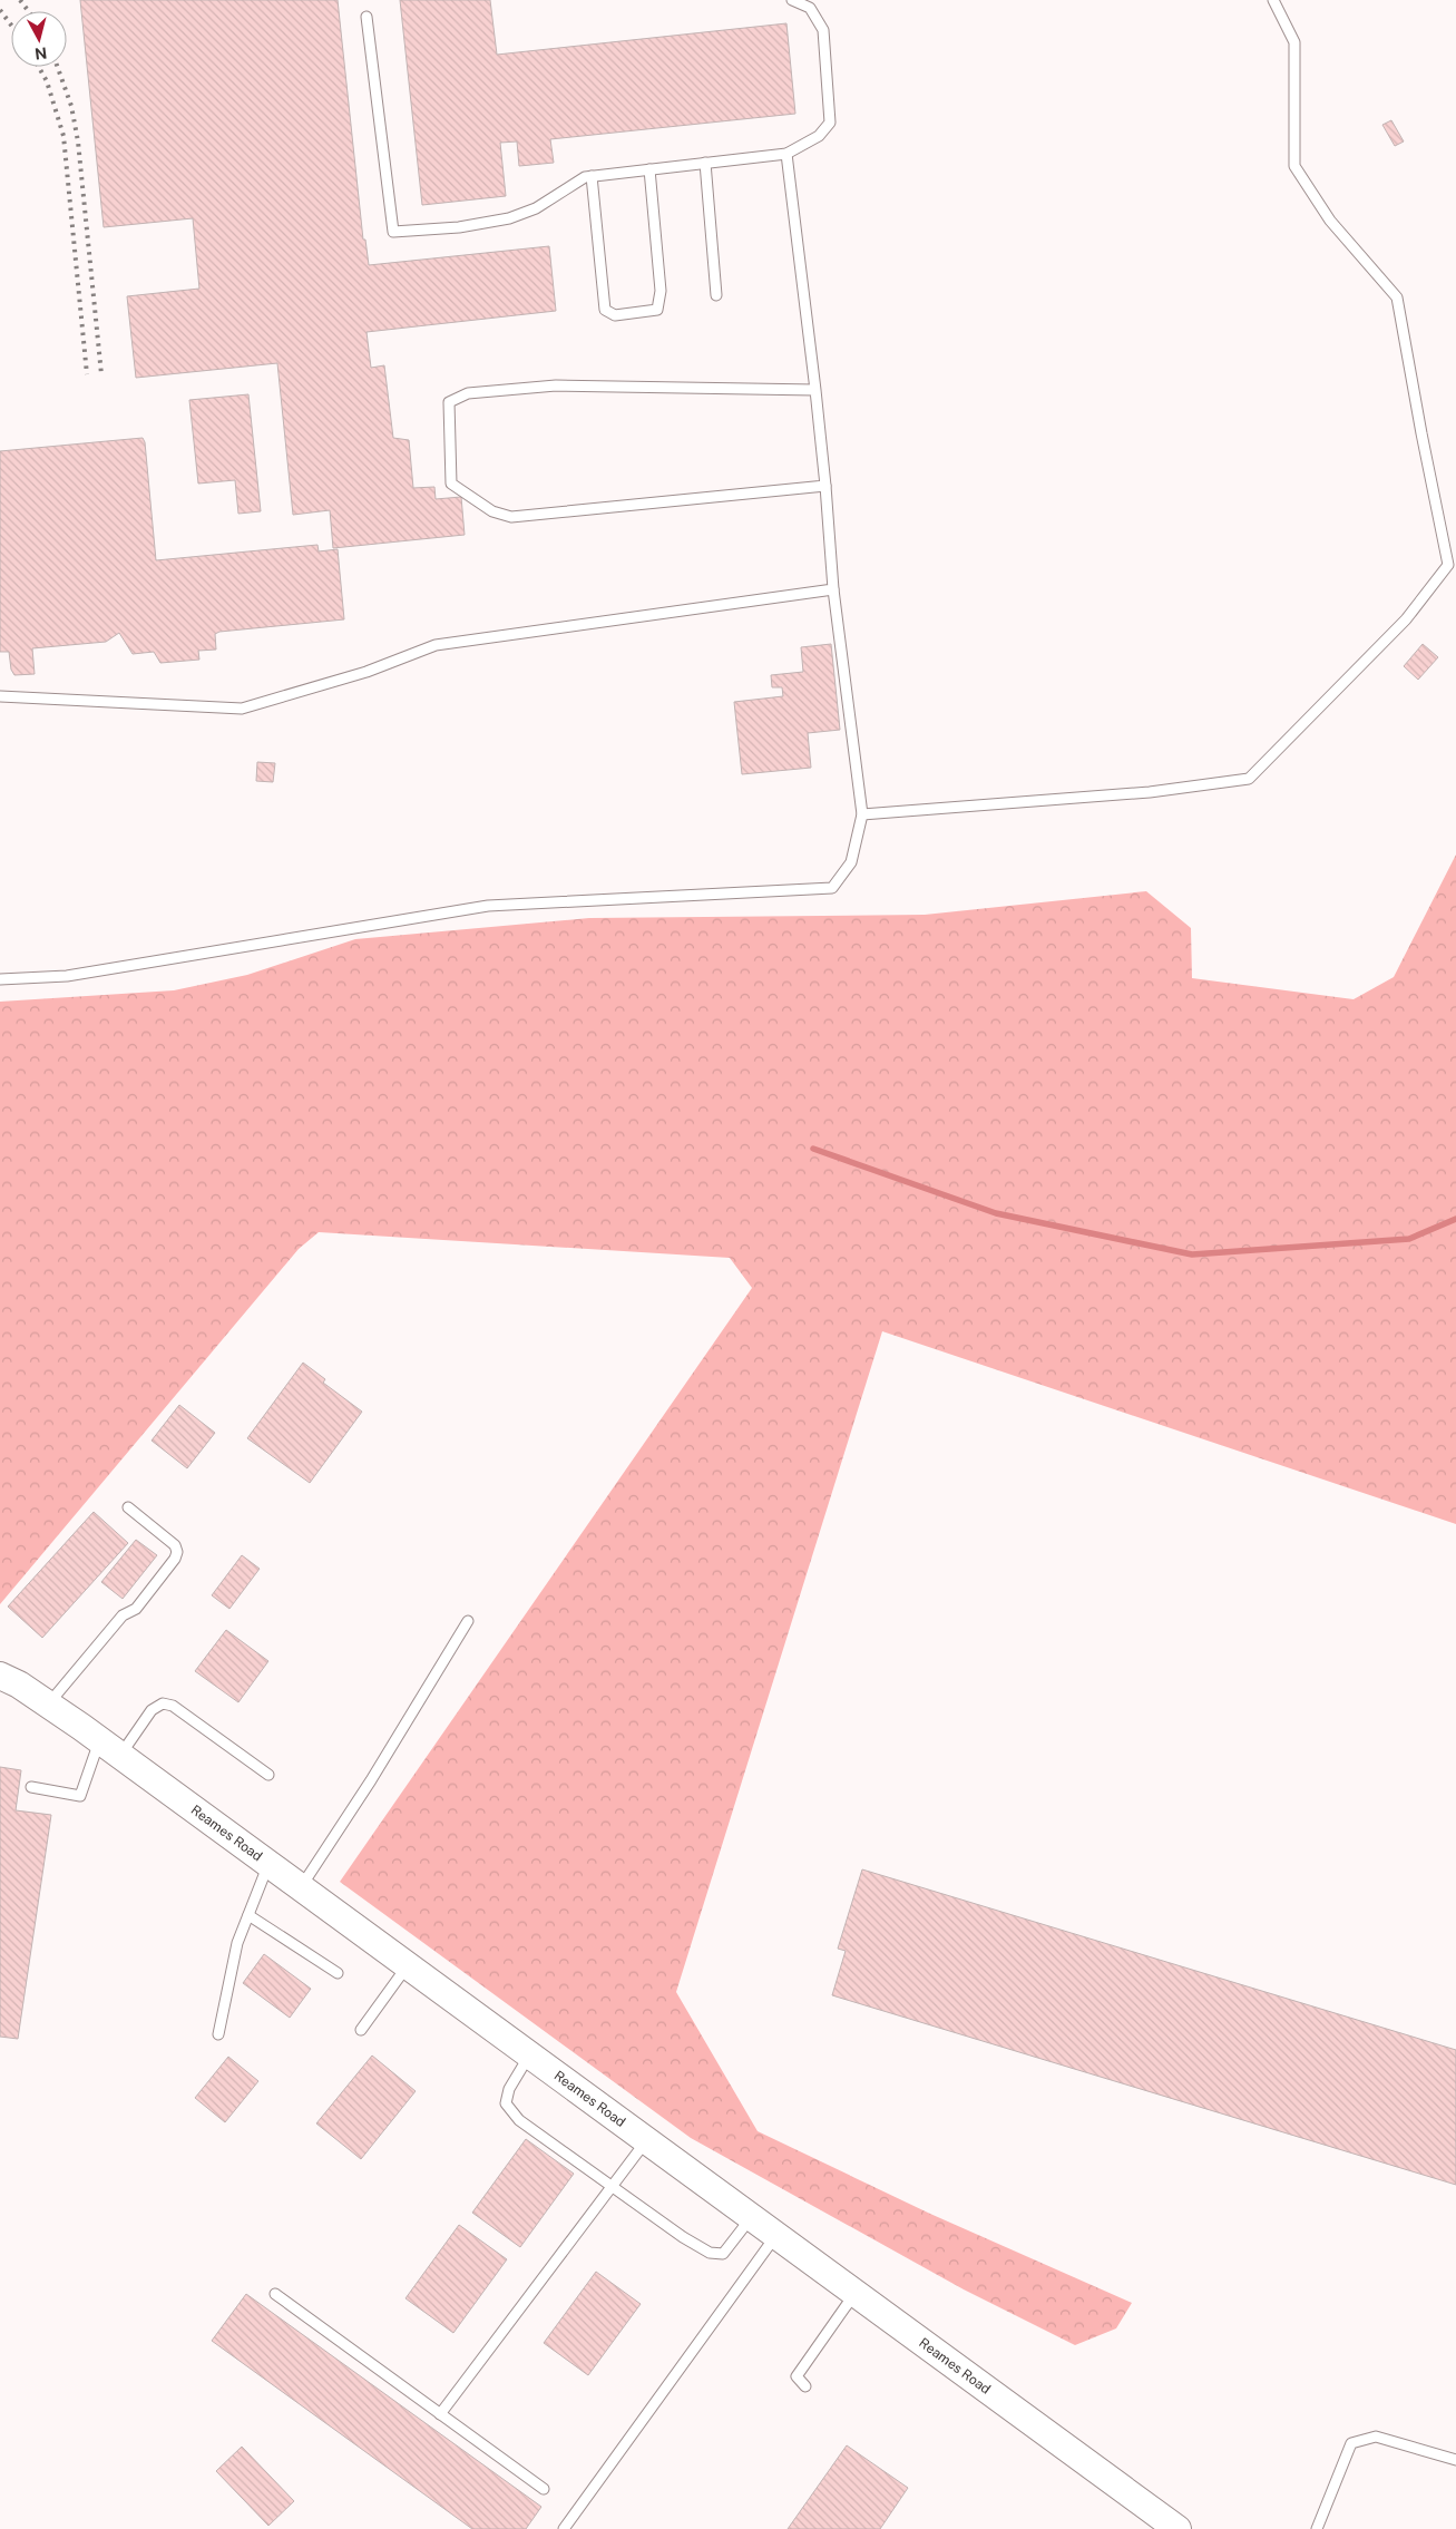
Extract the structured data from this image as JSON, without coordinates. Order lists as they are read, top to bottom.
{
  "streets": {
    "main road": ["Reames Road"]
  },
  "north": "bottom"
}
